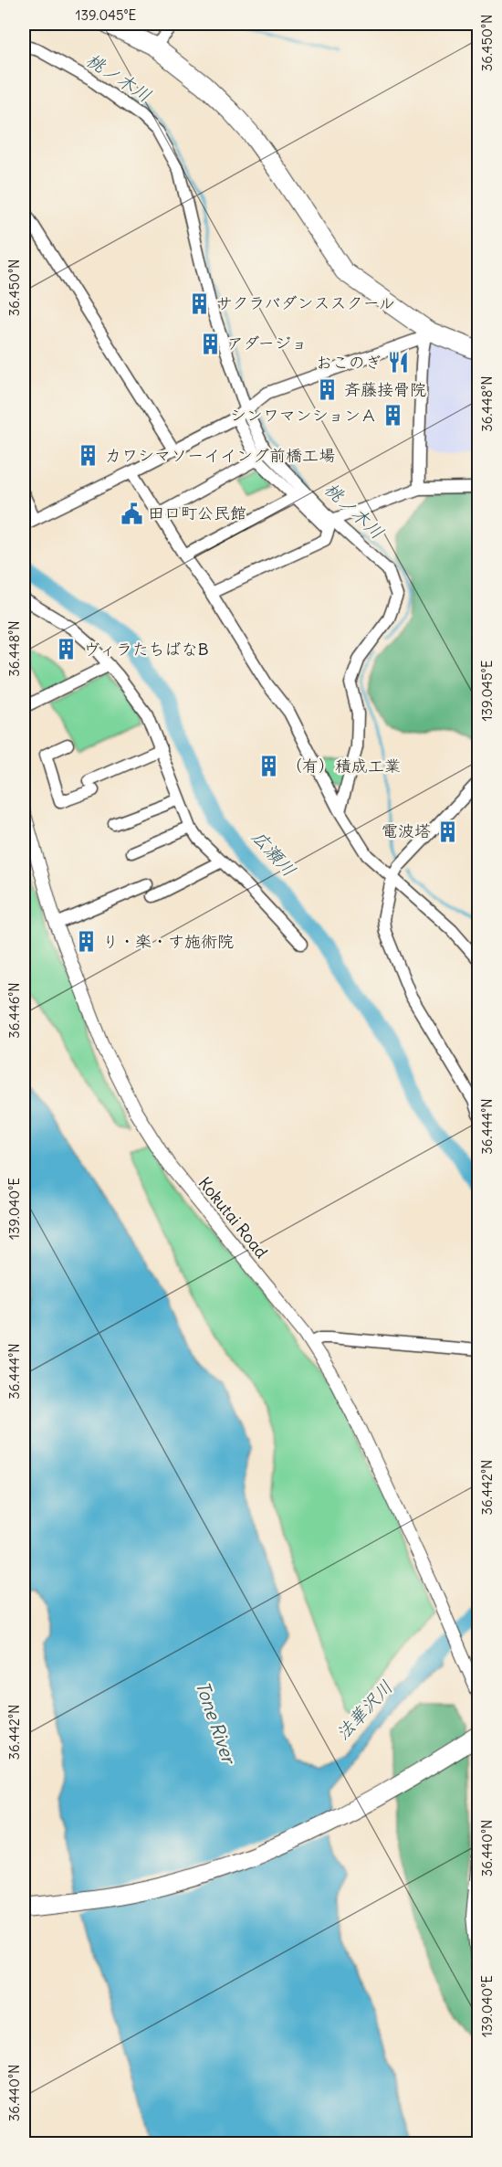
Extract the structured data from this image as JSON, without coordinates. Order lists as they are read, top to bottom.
{
  "streets": {
    "street": ["Kokutai Road"]
  },
  "water": [
    "桃ノ木川",
    "広瀬川",
    "法華沢川",
    "Tone River"
  ],
  "places": {
    "building": [
      "サクラバダンススクール",
      "アダージョ",
      "斉藤接骨院",
      "シンワマンションＡ",
      "カワシマソーイイング前橋工場",
      "ヴィラたちばなB",
      "（有）積成工業",
      "電波塔",
      "り・楽・す施術院"
    ],
    "restaurant": ["おこのぎ"],
    "public building": ["田口町公民館"]
  },
  "coordinates": [
    "139.045°E",
    "36.450°N",
    "36.448°N",
    "36.446°N",
    "36.444°N",
    "139.040°E",
    "36.442°N",
    "36.440°N"
  ]
}
